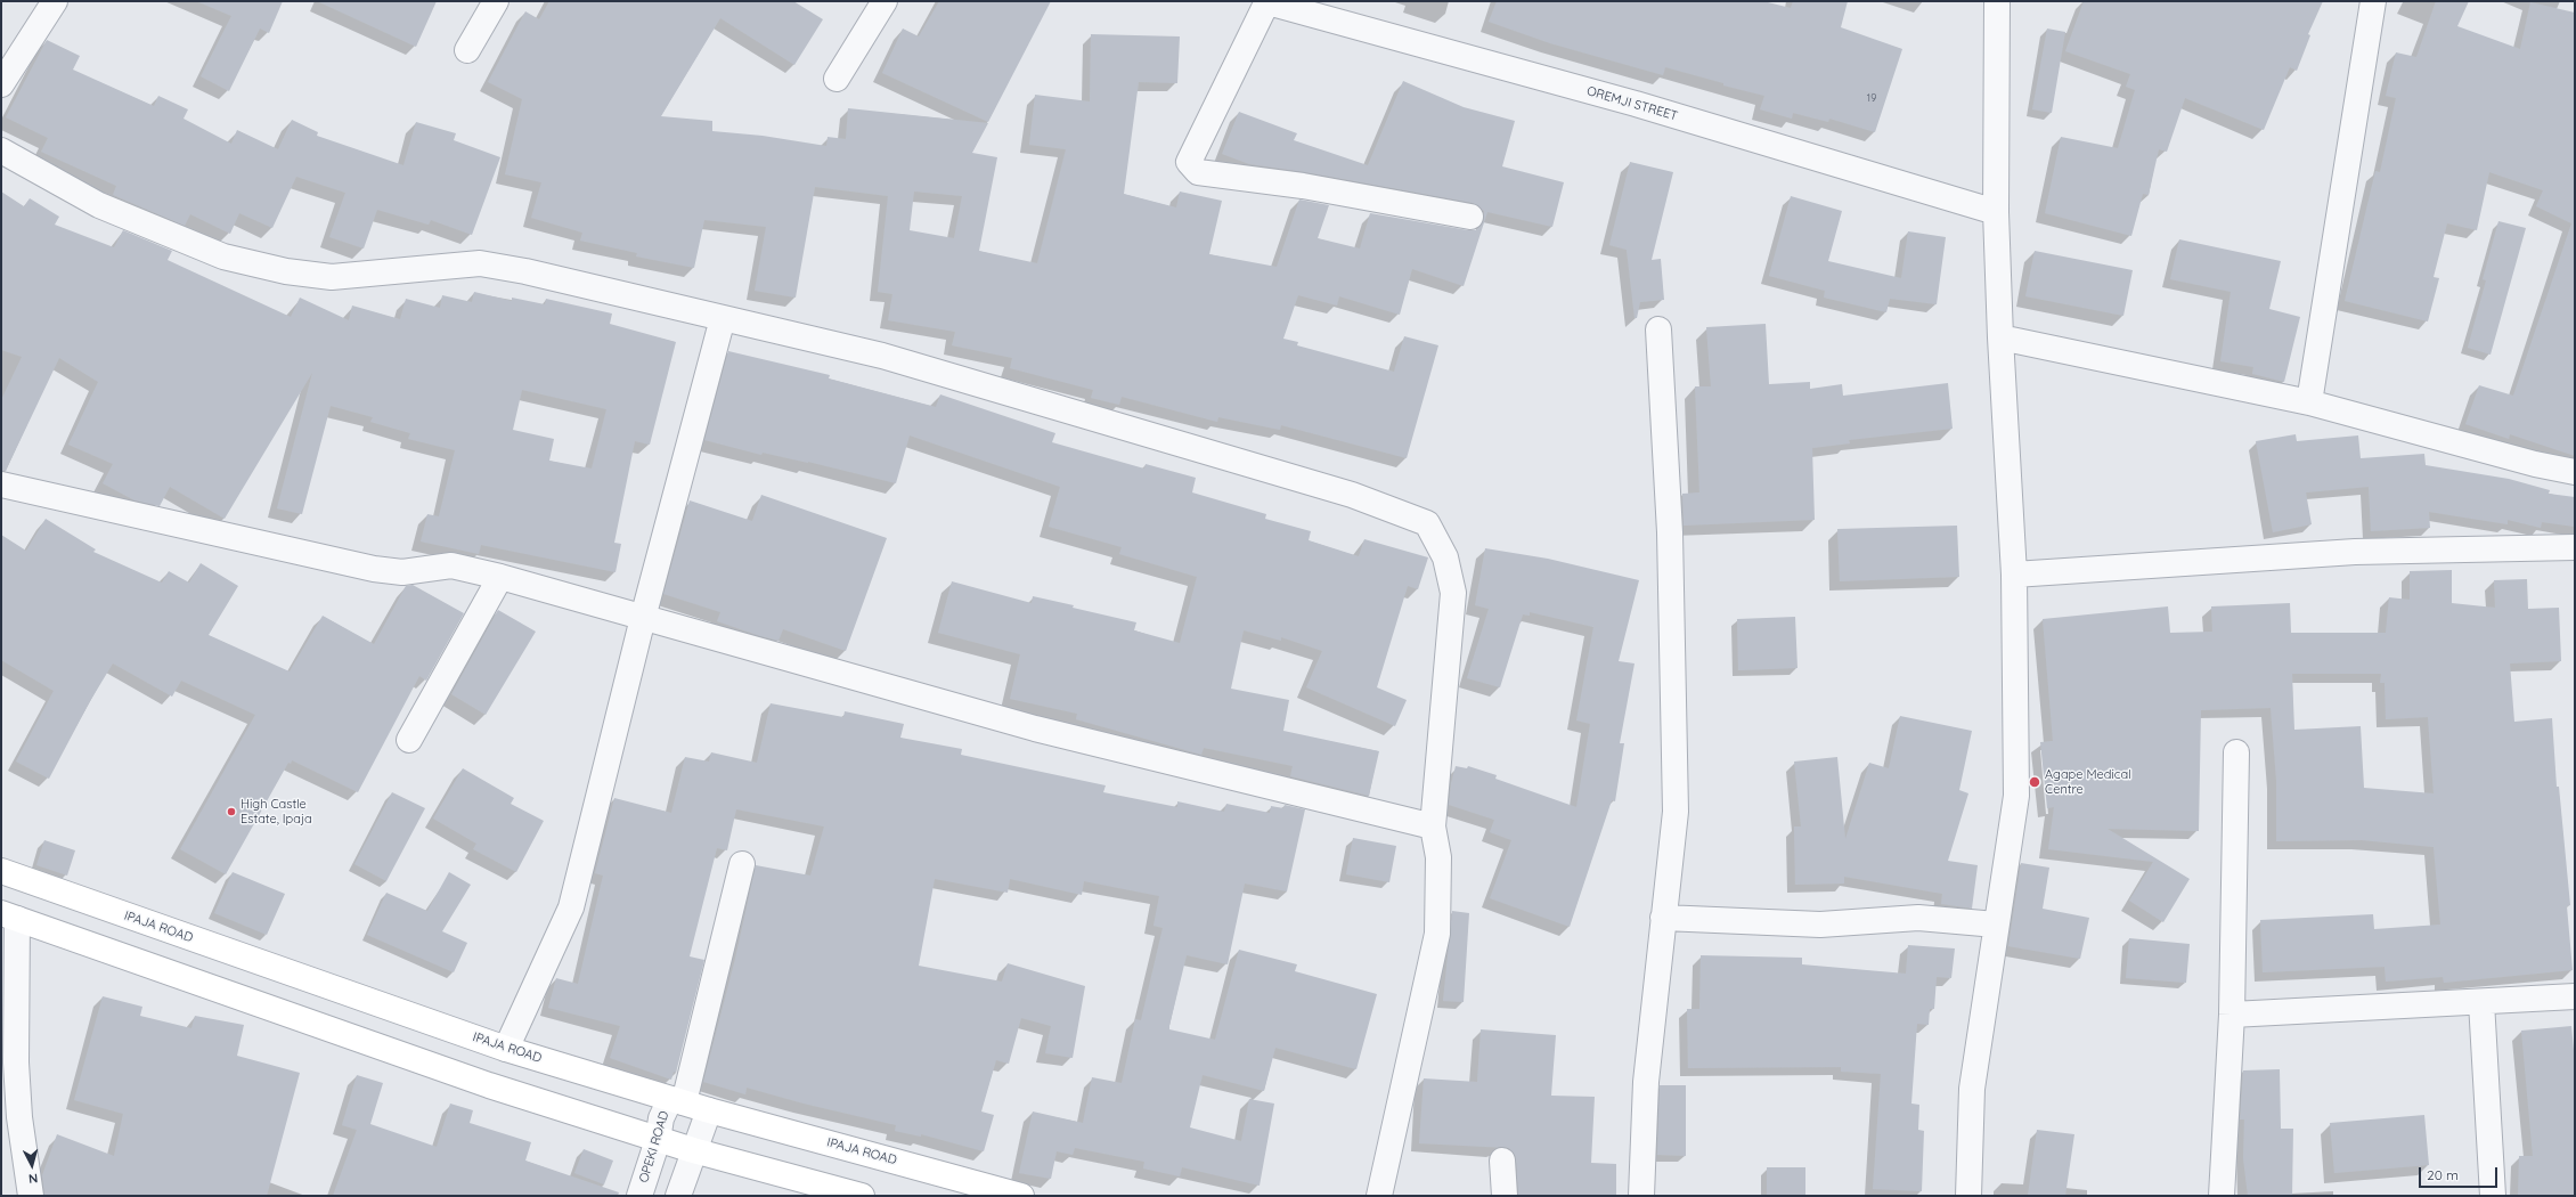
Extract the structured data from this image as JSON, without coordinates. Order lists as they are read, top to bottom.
{
  "streets": {
    "main road": ["IPAJA ROAD"],
    "street": ["OREMJI STREET", "OPEKI ROAD"]
  },
  "crossings": [
    ["IPAJA ROAD", "OPEKI ROAD"]
  ],
  "places": ["Agape Medical Centre", "High Castle Estate, Ipaja"],
  "house_numbers": ["19"],
  "scale_bar": "20 m",
  "north": "bottom"
}
